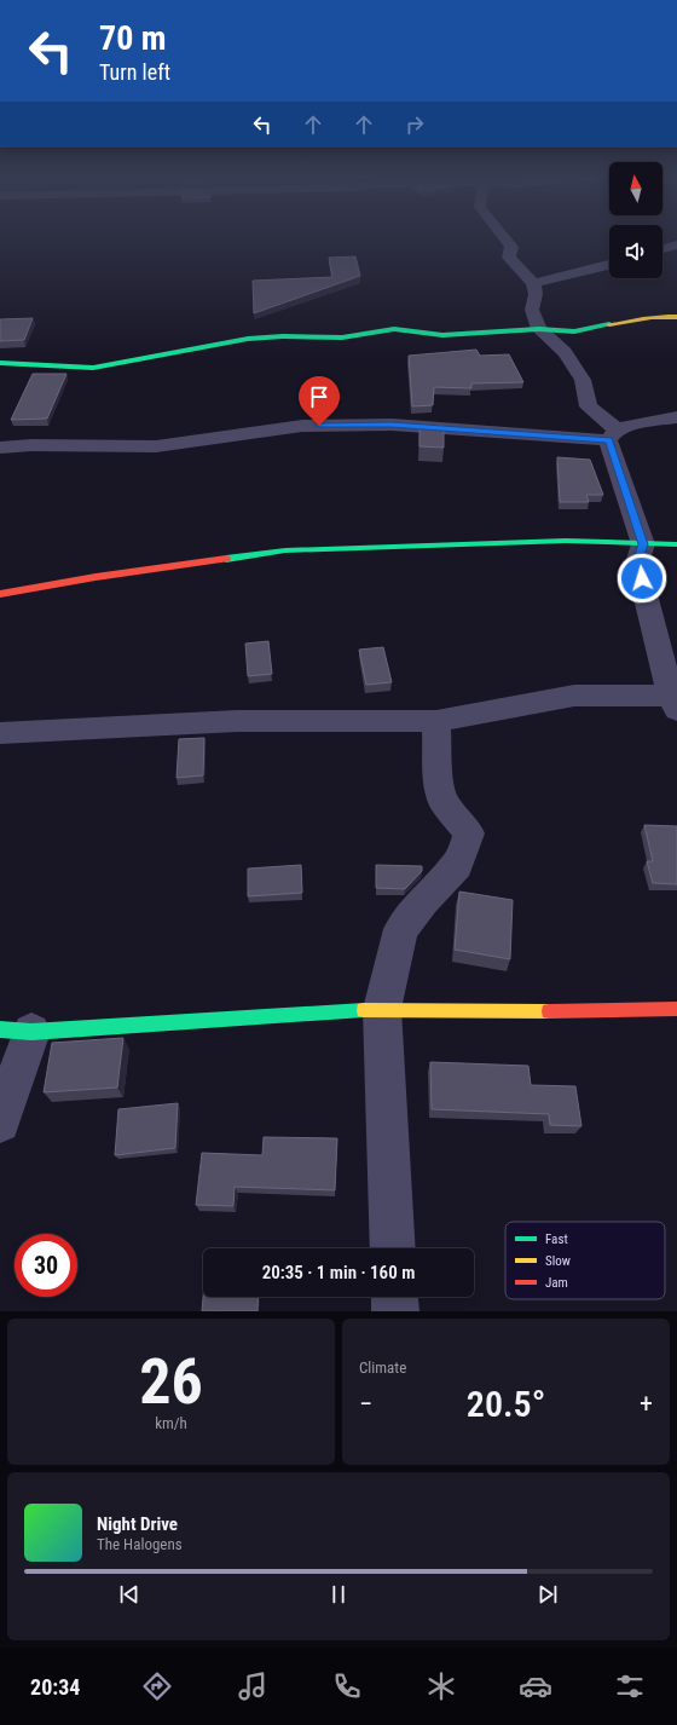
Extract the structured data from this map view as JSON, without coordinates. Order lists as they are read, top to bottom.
{
  "legend": ["Fast", "Slow", "Jam"],
  "north": "top",
  "page": {
    "turn": ["70 m", "Turn left"],
    "limit": "30",
    "trip": "20:35 · 1 min · 160 m",
    "tile": [
      ["26", "km/h"],
      "Climate"
    ],
    "heat": ["−", "20.5°", "+"],
    "song": ["Night Drive", "The Halogens"],
    "tabs": "20:34"
  }
}
